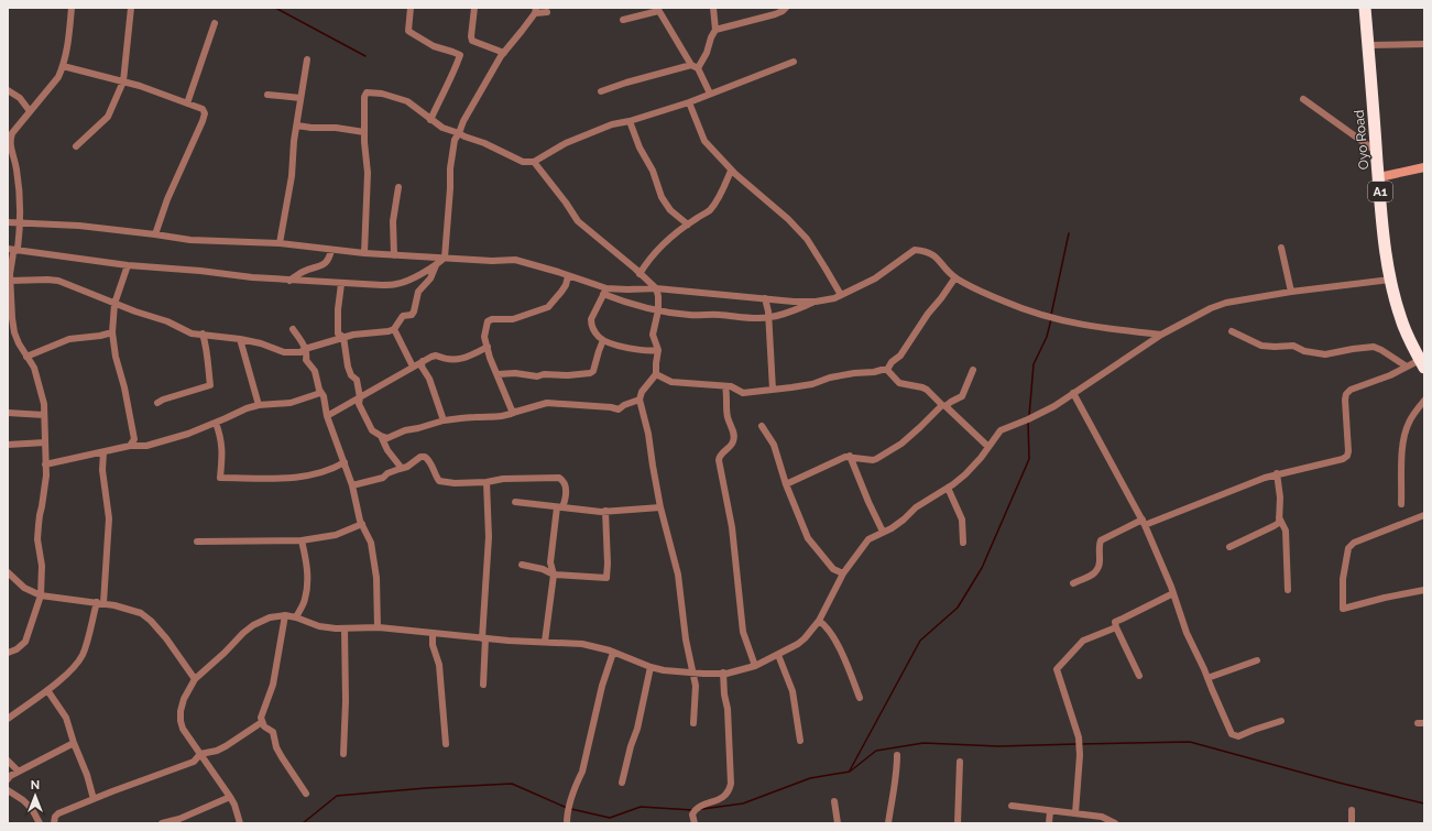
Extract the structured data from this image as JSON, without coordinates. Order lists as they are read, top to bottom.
{
  "streets": {
    "highway": ["Oyo Road", "A1"]
  },
  "north": "top"
}
